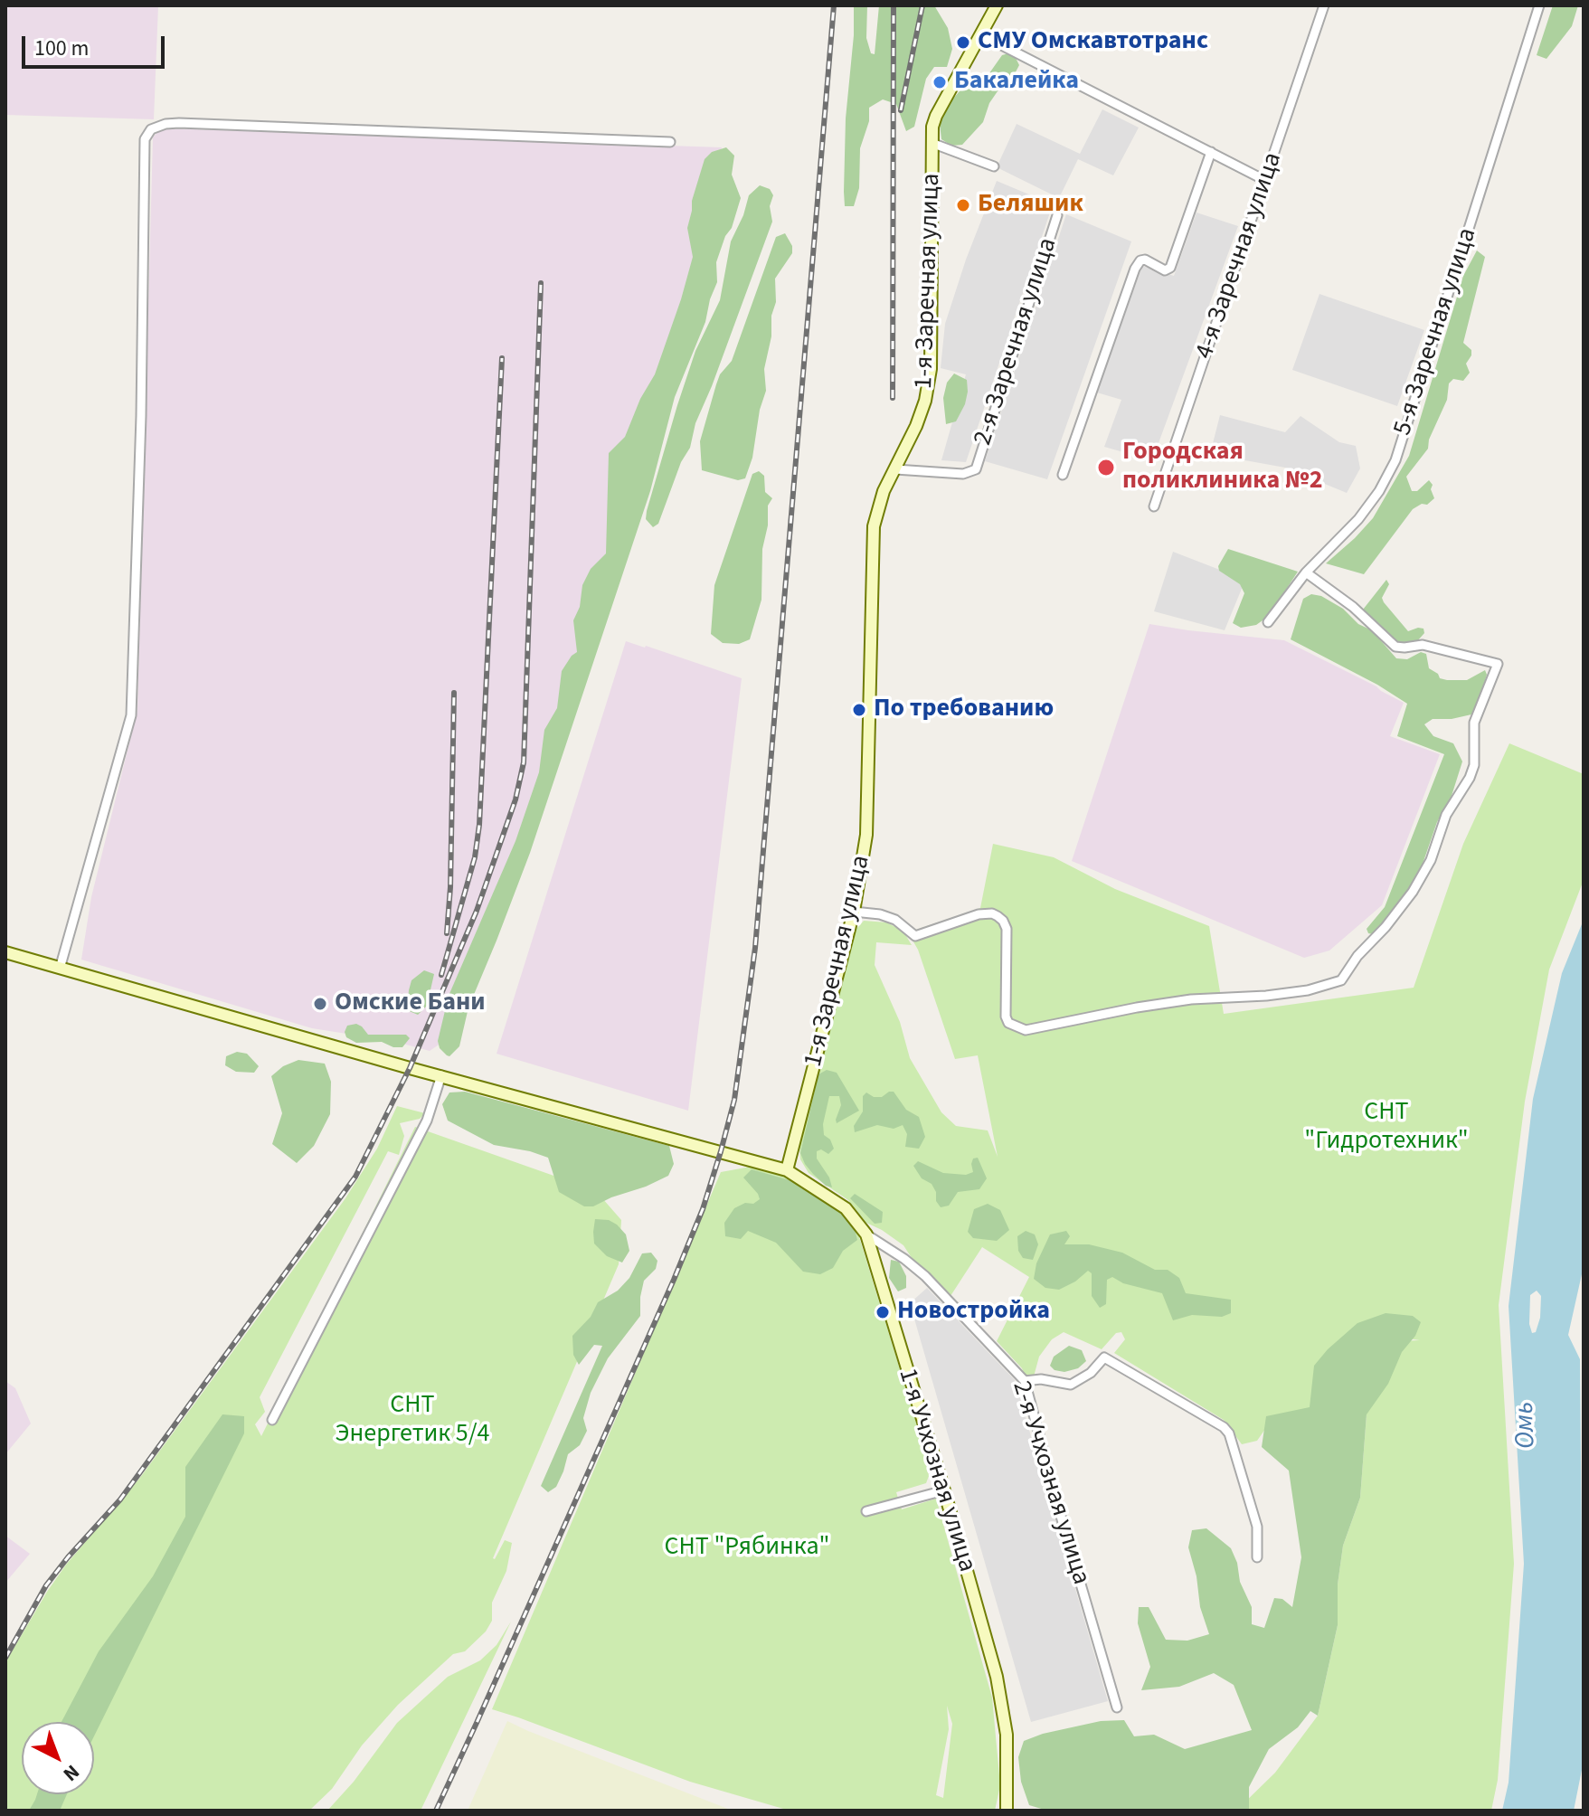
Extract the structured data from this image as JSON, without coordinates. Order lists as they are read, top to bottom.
{
  "streets": {
    "street": [
      "4-я Заречная улица",
      "1-я Заречная улица",
      "5-я Заречная улица",
      "2-я Заречная улица",
      "1-я Учхозная улица",
      "2-я Учхозная улица"
    ]
  },
  "crossings": [
    ["1-я Заречная улица", "2-я Заречная улица"],
    ["1-я Заречная улица", "1-я Учхозная улица"],
    ["1-я Учхозная улица", "2-я Учхозная улица"]
  ],
  "water": ["Омь"],
  "parks": ["СНТ \"Гидротехник\"", "СНТ Энергетик 5/4", "СНТ \"Рябинка\""],
  "places": [
    "СМУ Омскавтотранс",
    "Бакалейка",
    "Беляшик",
    "Городская поликлиника №2",
    "По требованию",
    "Омские Бани",
    "Новостройка"
  ],
  "scale_bar": "100 m",
  "north": "bottom right"
}
